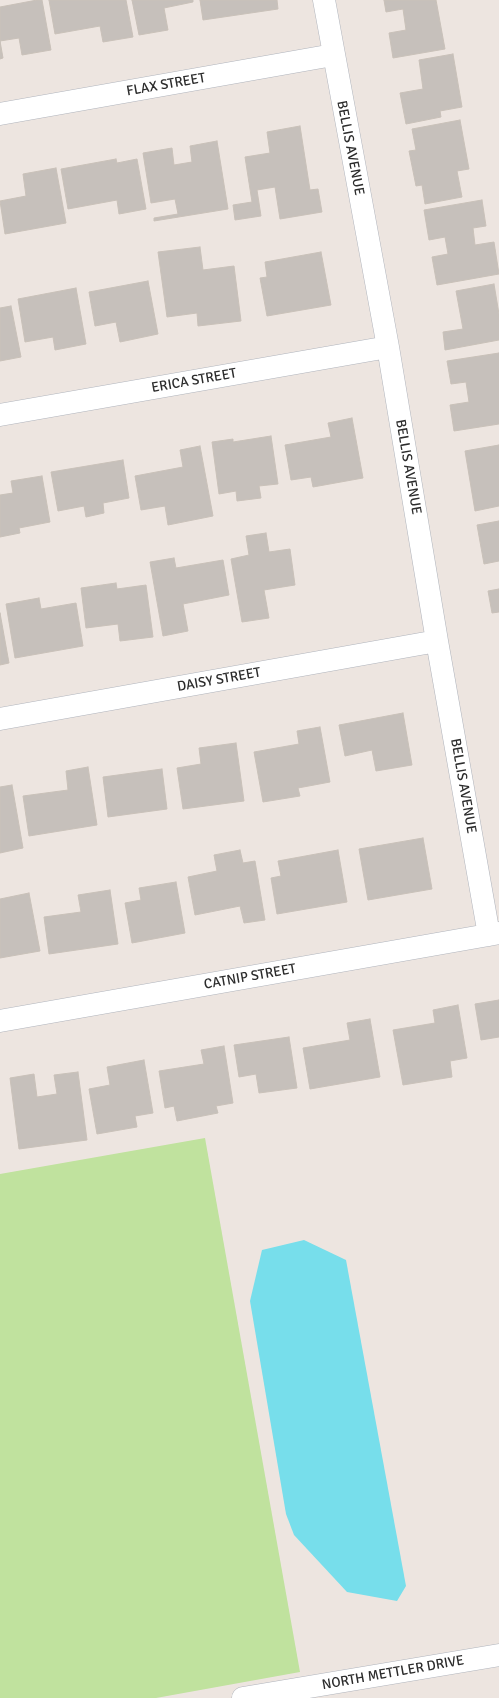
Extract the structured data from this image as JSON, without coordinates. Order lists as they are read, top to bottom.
{
  "streets": {
    "street": [
      "FLAX STREET",
      "BELLIS AVENUE",
      "ERICA STREET",
      "DAISY STREET",
      "CATNIP STREET",
      "NORTH METTLER DRIVE"
    ]
  },
  "crossings": [
    ["FLAX STREET", "BELLIS AVENUE"],
    ["BELLIS AVENUE", "ERICA STREET"],
    ["BELLIS AVENUE", "DAISY STREET"],
    ["BELLIS AVENUE", "CATNIP STREET"]
  ]
}
